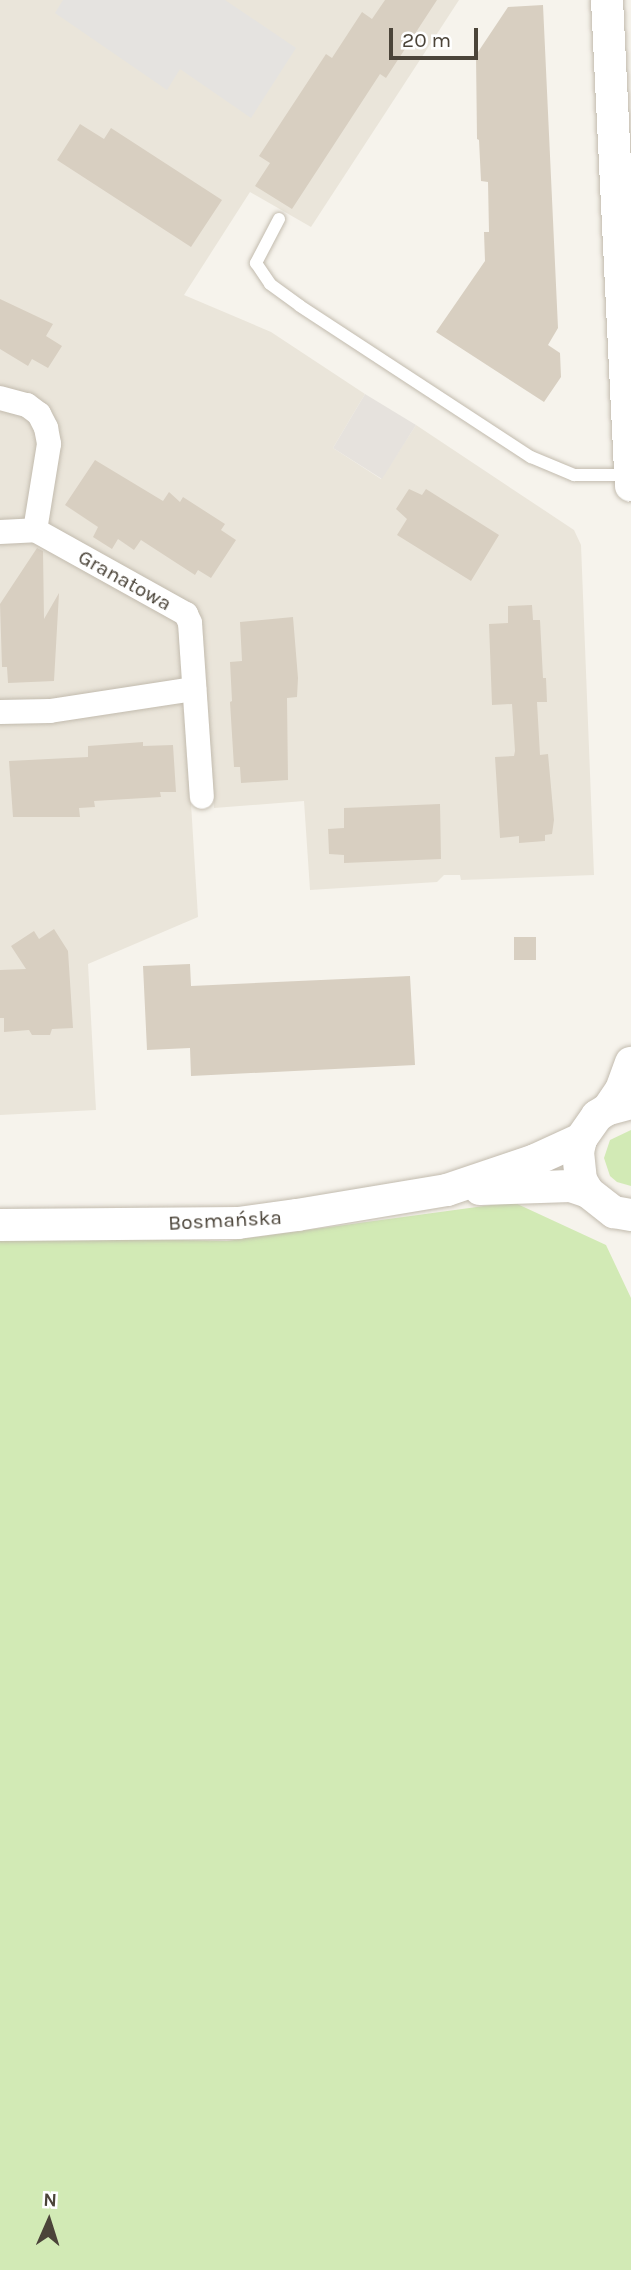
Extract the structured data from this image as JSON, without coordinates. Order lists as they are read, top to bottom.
{
  "streets": {
    "street": ["Granatowa", "Bosmańska"]
  },
  "scale_bar": "20 m",
  "north": "top"
}
